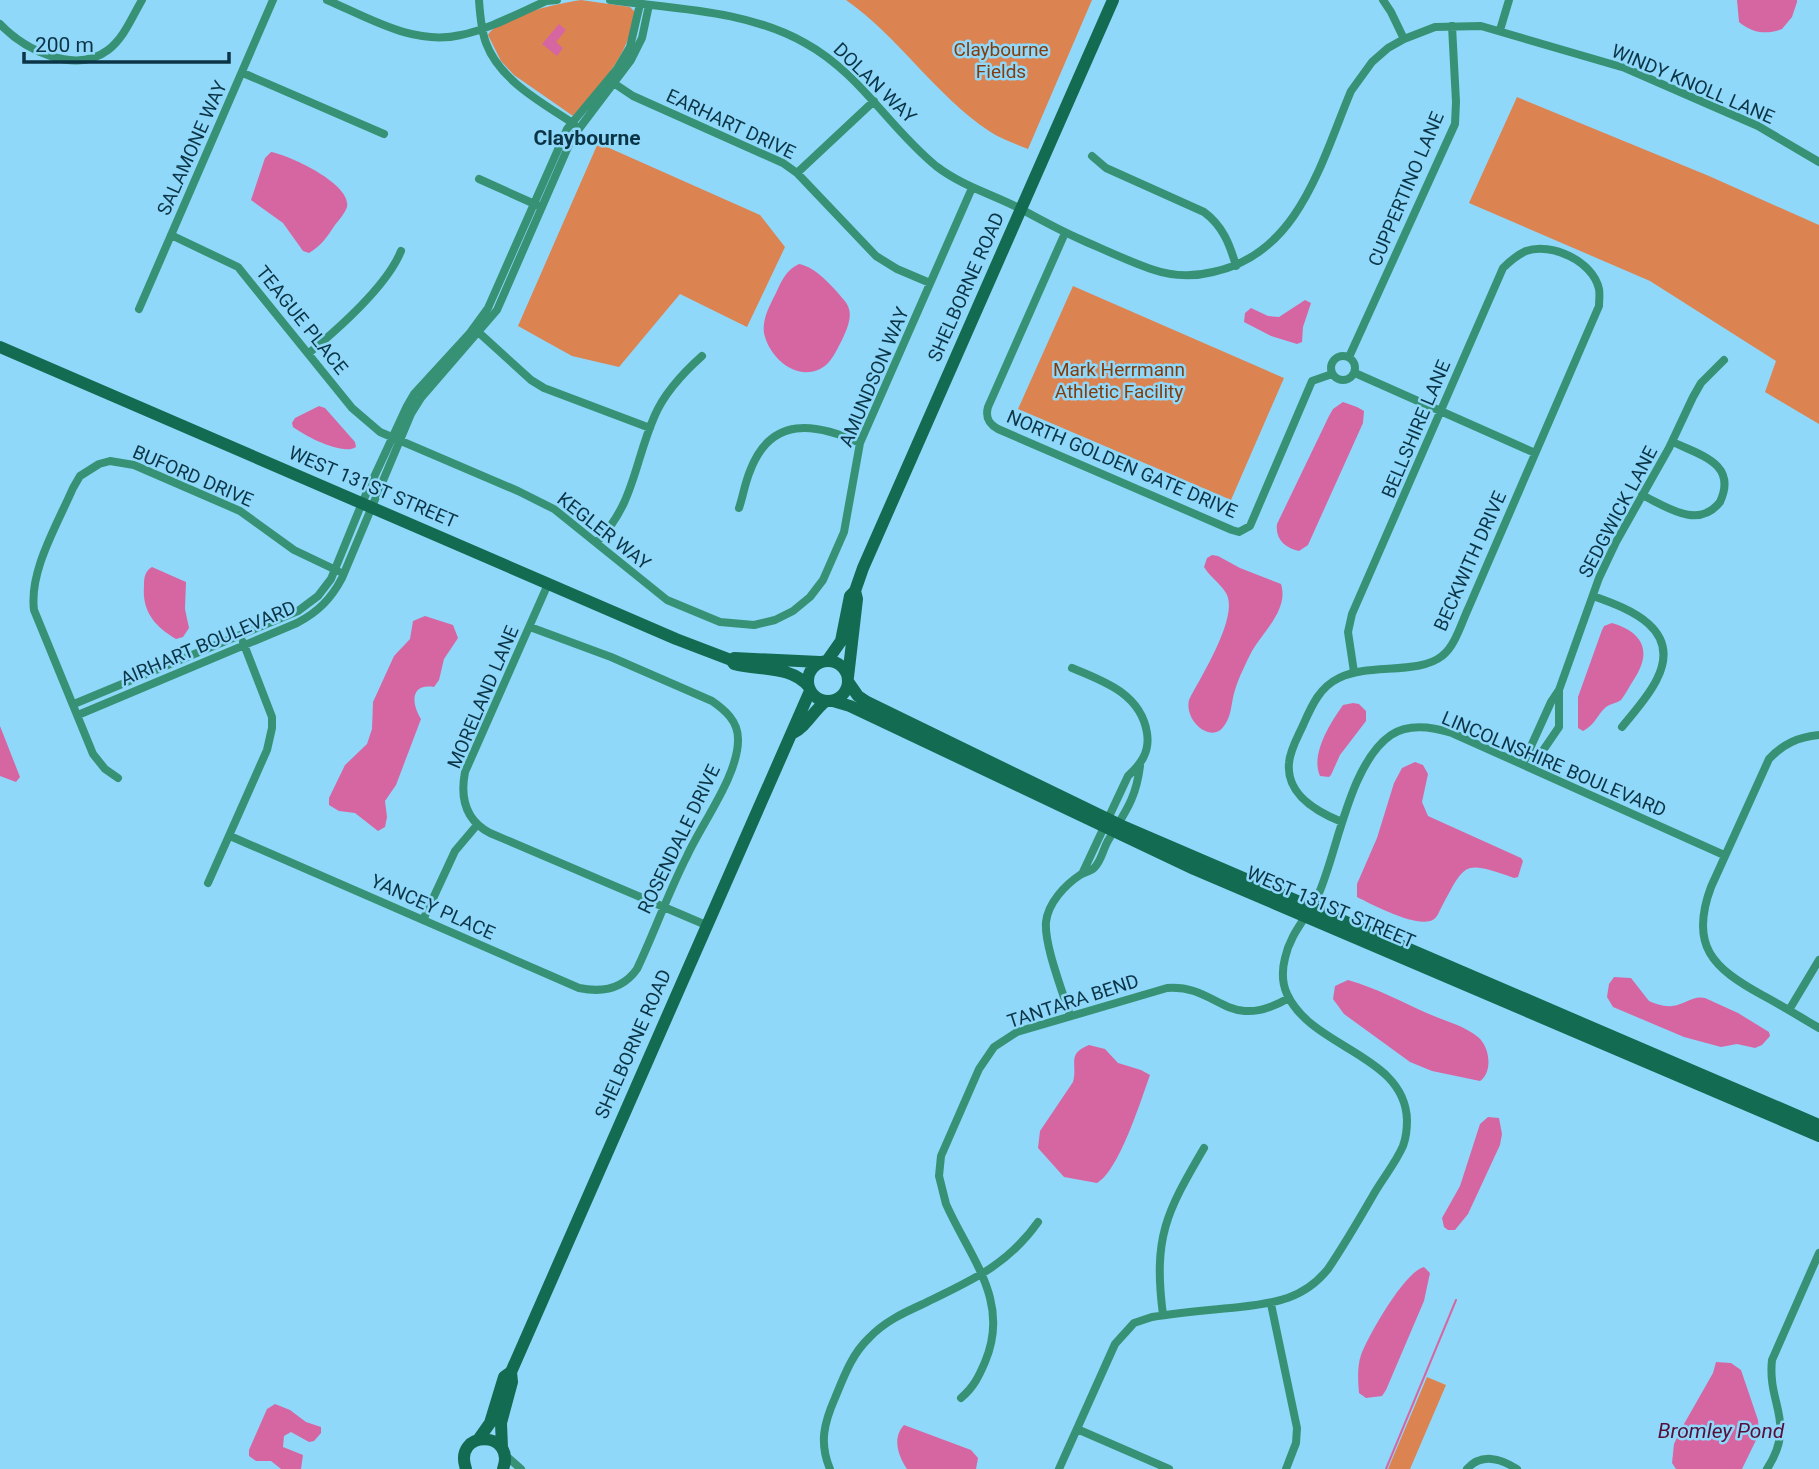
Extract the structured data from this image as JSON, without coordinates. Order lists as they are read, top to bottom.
{
  "streets": {
    "street": [
      "DOLAN WAY",
      "WINDY KNOLL LANE",
      "EARHART DRIVE",
      "SALAMONE WAY",
      "CUPPERTINO LANE",
      "SHELBORNE ROAD",
      "TEAGUE PLACE",
      "AMUNDSON WAY",
      "BELLSHIRE LANE",
      "NORTH GOLDEN GATE DRIVE",
      "BUFORD DRIVE",
      "WEST 131ST STREET",
      "SEDGWICK LANE",
      "KEGLER WAY",
      "BECKWITH DRIVE",
      "AIRHART BOULEVARD",
      "MORELAND LANE",
      "LINCOLNSHIRE BOULEVARD",
      "ROSENDALE DRIVE",
      "YANCEY PLACE",
      "TANTARA BEND"
    ]
  },
  "crossings": [
    ["DOLAN WAY", "WINDY KNOLL LANE"],
    ["DOLAN WAY", "SHELBORNE ROAD"],
    ["DOLAN WAY", "AMUNDSON WAY"],
    ["DOLAN WAY", "AIRHART BOULEVARD"],
    ["WINDY KNOLL LANE", "CUPPERTINO LANE"],
    ["WINDY KNOLL LANE", "SHELBORNE ROAD"],
    ["WINDY KNOLL LANE", "NORTH GOLDEN GATE DRIVE"],
    ["EARHART DRIVE", "AMUNDSON WAY"],
    ["EARHART DRIVE", "AIRHART BOULEVARD"],
    ["SALAMONE WAY", "TEAGUE PLACE"],
    ["CUPPERTINO LANE", "NORTH GOLDEN GATE DRIVE"],
    ["SHELBORNE ROAD", "WEST 131ST STREET"],
    ["TEAGUE PLACE", "KEGLER WAY"],
    ["TEAGUE PLACE", "AIRHART BOULEVARD"],
    ["AMUNDSON WAY", "KEGLER WAY"],
    ["BELLSHIRE LANE", "BECKWITH DRIVE"],
    ["BUFORD DRIVE", "AIRHART BOULEVARD"],
    ["WEST 131ST STREET", "AIRHART BOULEVARD"],
    ["WEST 131ST STREET", "MORELAND LANE"],
    ["WEST 131ST STREET", "LINCOLNSHIRE BOULEVARD"],
    ["SEDGWICK LANE", "LINCOLNSHIRE BOULEVARD"],
    ["KEGLER WAY", "AIRHART BOULEVARD"],
    ["BECKWITH DRIVE", "LINCOLNSHIRE BOULEVARD"],
    ["MORELAND LANE", "ROSENDALE DRIVE"],
    ["LINCOLNSHIRE BOULEVARD", "TANTARA BEND"],
    ["ROSENDALE DRIVE", "YANCEY PLACE"]
  ],
  "districts": ["Claybourne"],
  "water": ["Bromley Pond"],
  "parks": ["Claybourne Fields", "Mark Herrmann Athletic Facility"],
  "scale_bar": "200 m"
}
